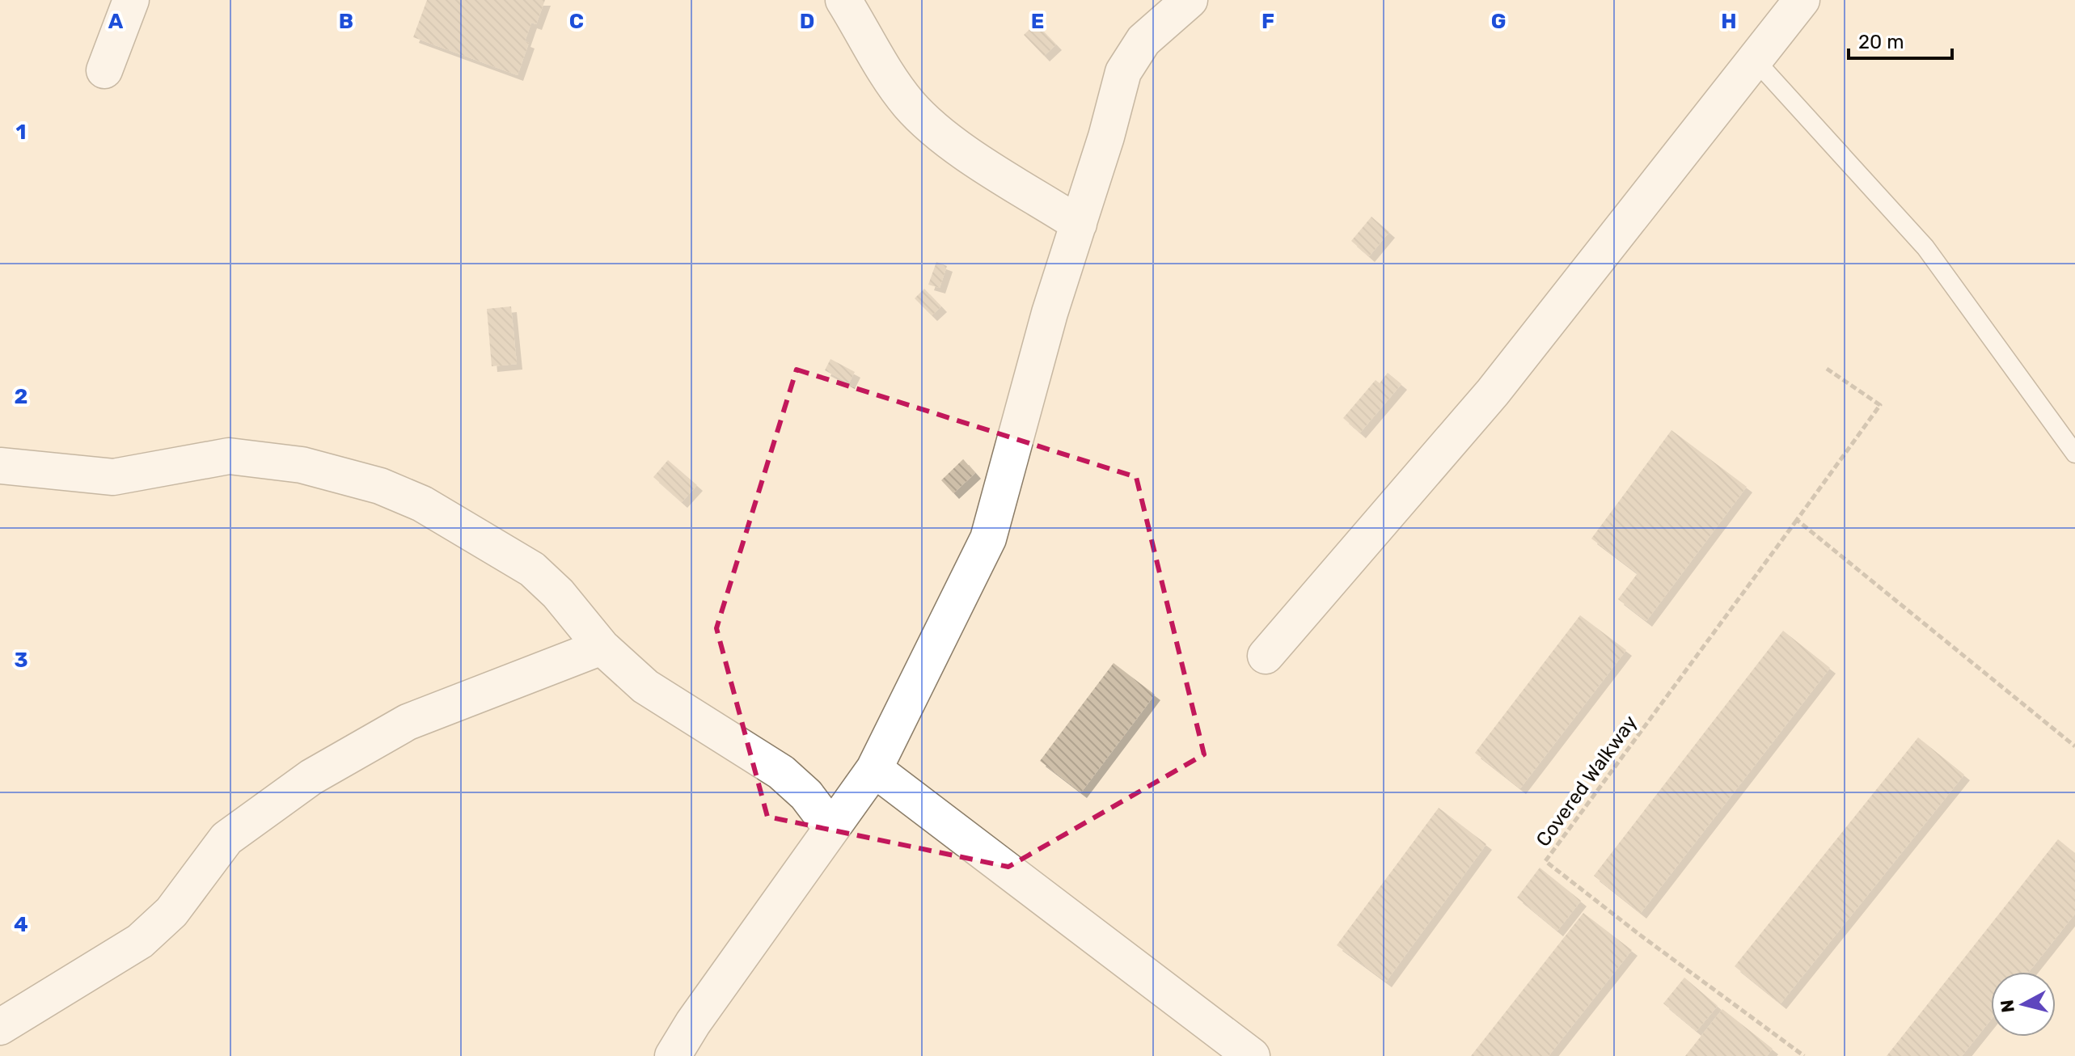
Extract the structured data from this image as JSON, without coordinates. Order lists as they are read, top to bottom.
{
  "streets": {
    "path": ["Covered Walkway"]
  },
  "scale_bar": "20 m",
  "north": "left",
  "grid": {
    "columns": [
      "A",
      "B",
      "C",
      "D",
      "E",
      "F",
      "G",
      "H"
    ],
    "rows": [
      "1",
      "2",
      "3",
      "4"
    ]
  }
}
